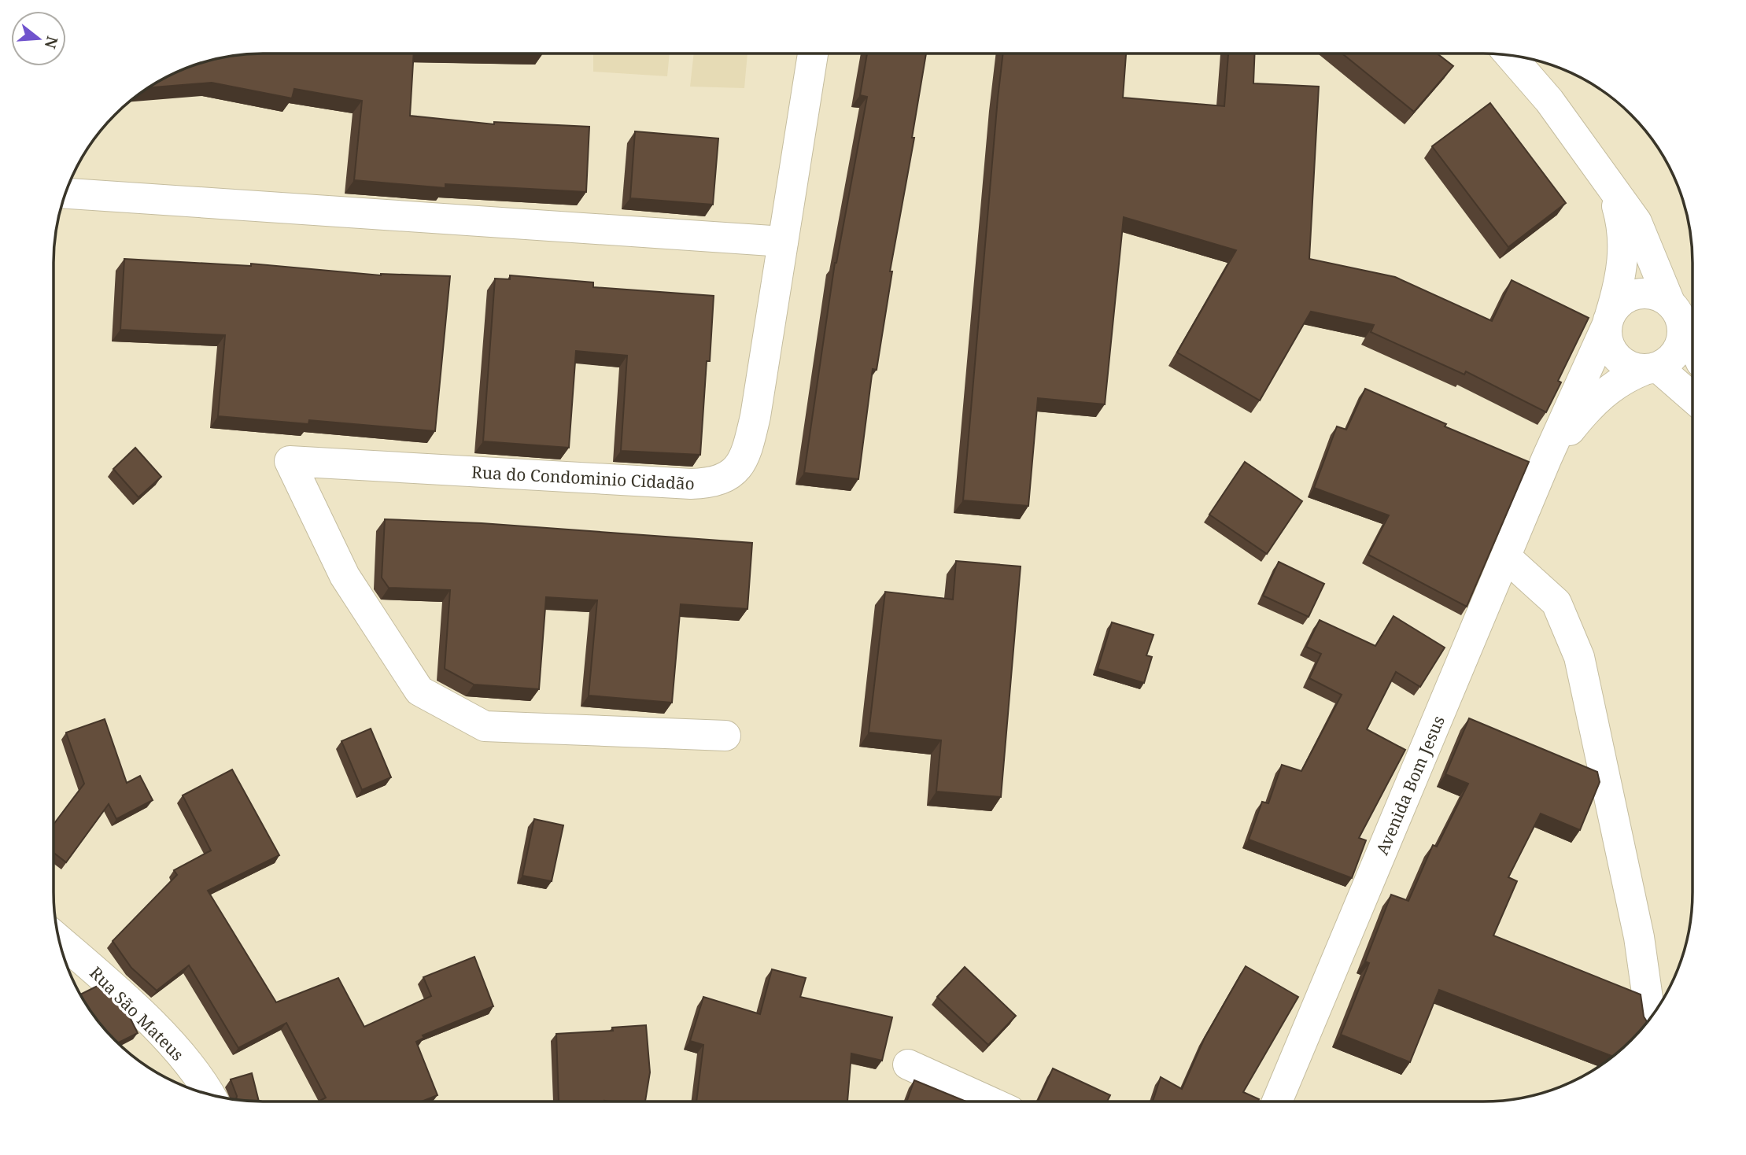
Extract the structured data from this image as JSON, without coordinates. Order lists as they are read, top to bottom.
{
  "streets": {
    "street": ["Rua do Condominio Cidadão", "Avenida Bom Jesus", "Rua São Mateus"]
  },
  "north": "right"
}
